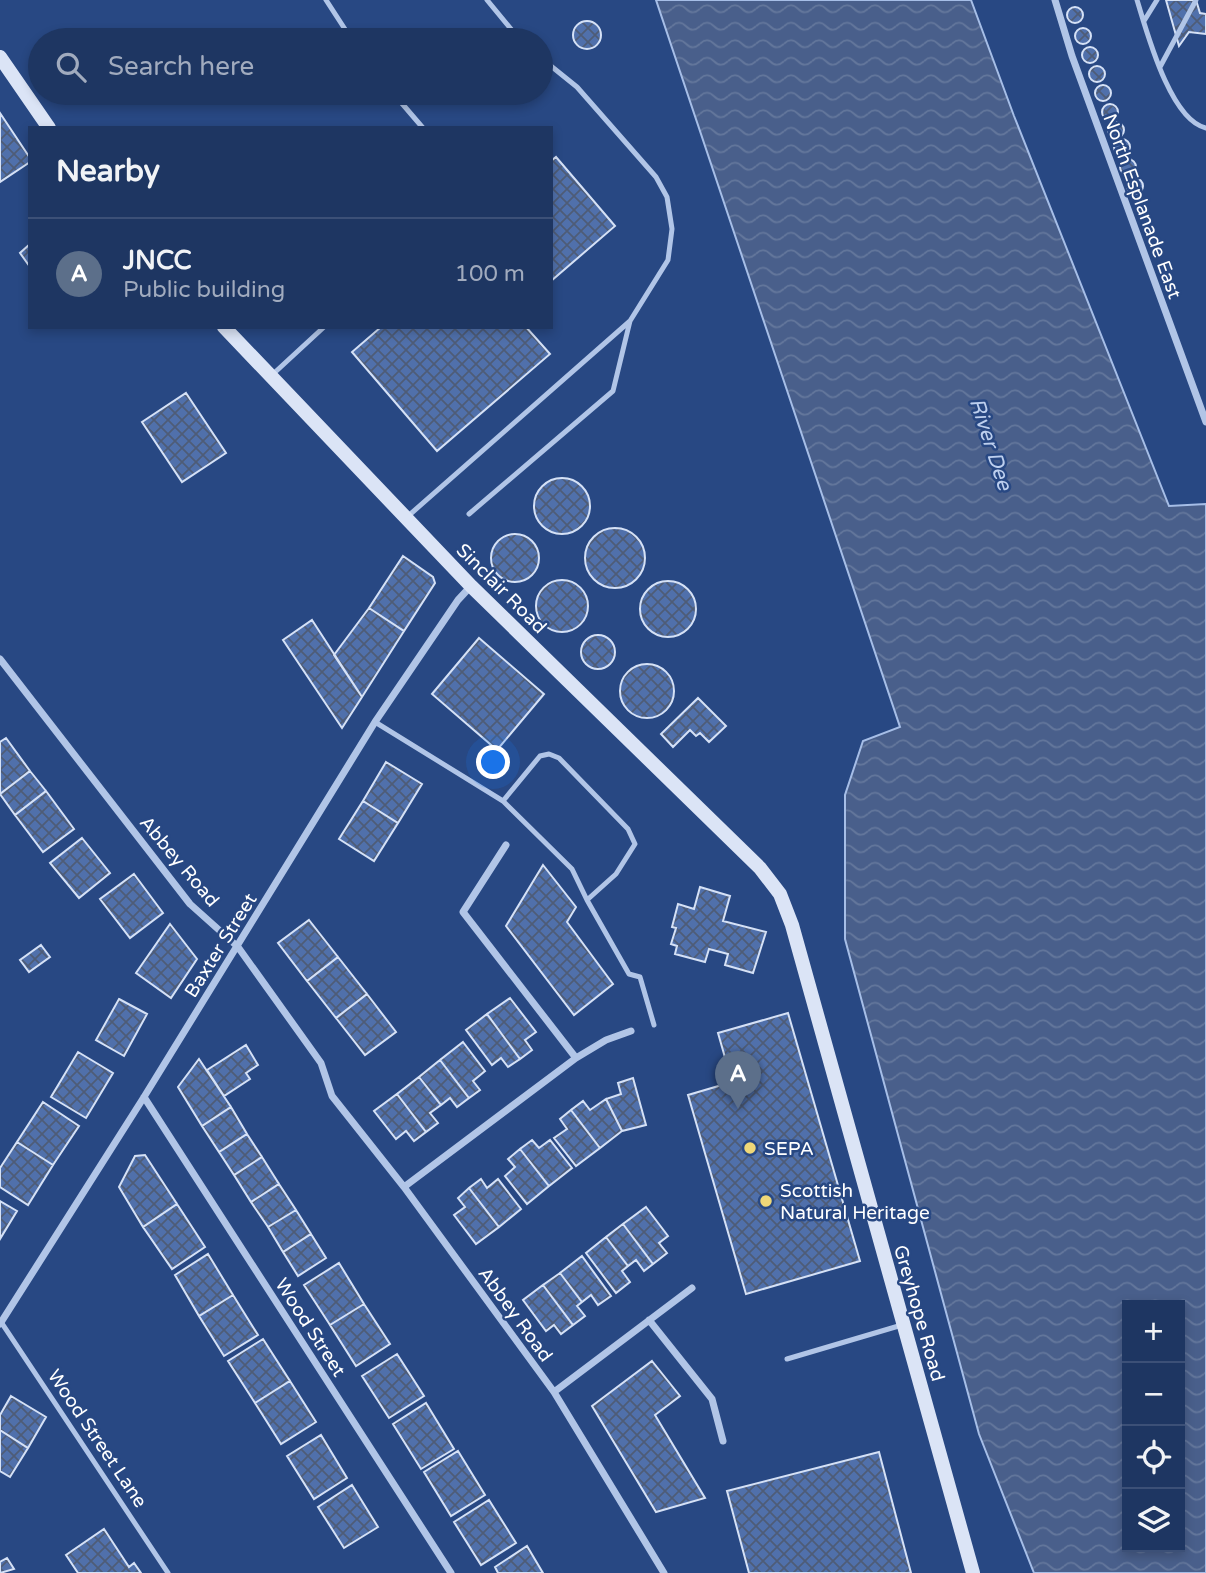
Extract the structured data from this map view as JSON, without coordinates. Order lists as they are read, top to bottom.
{
  "streets": {
    "street": [
      "North Esplanade East",
      "Sinclair Road",
      "Abbey Road",
      "Baxter Street",
      "Greyhope Road",
      "Wood Street"
    ],
    "lane": ["Wood Street Lane"]
  },
  "crossings": [
    ["Sinclair Road", "Baxter Street"],
    ["Sinclair Road", "Greyhope Road"],
    ["Abbey Road", "Baxter Street"],
    ["Baxter Street", "Wood Street"],
    ["Baxter Street", "Wood Street Lane"]
  ],
  "water": ["River Dee"],
  "places": ["SEPA", "Scottish Natural Heritage"],
  "page": {
    "search": "Search here",
    "heading": "Nearby",
    "list": [
      {
        "mark": "A",
        "name": "JNCC",
        "note": "Public building",
        "value": "100 m"
      }
    ],
    "pins": "A",
    "map_buttons": ["+", "−"]
  }
}
